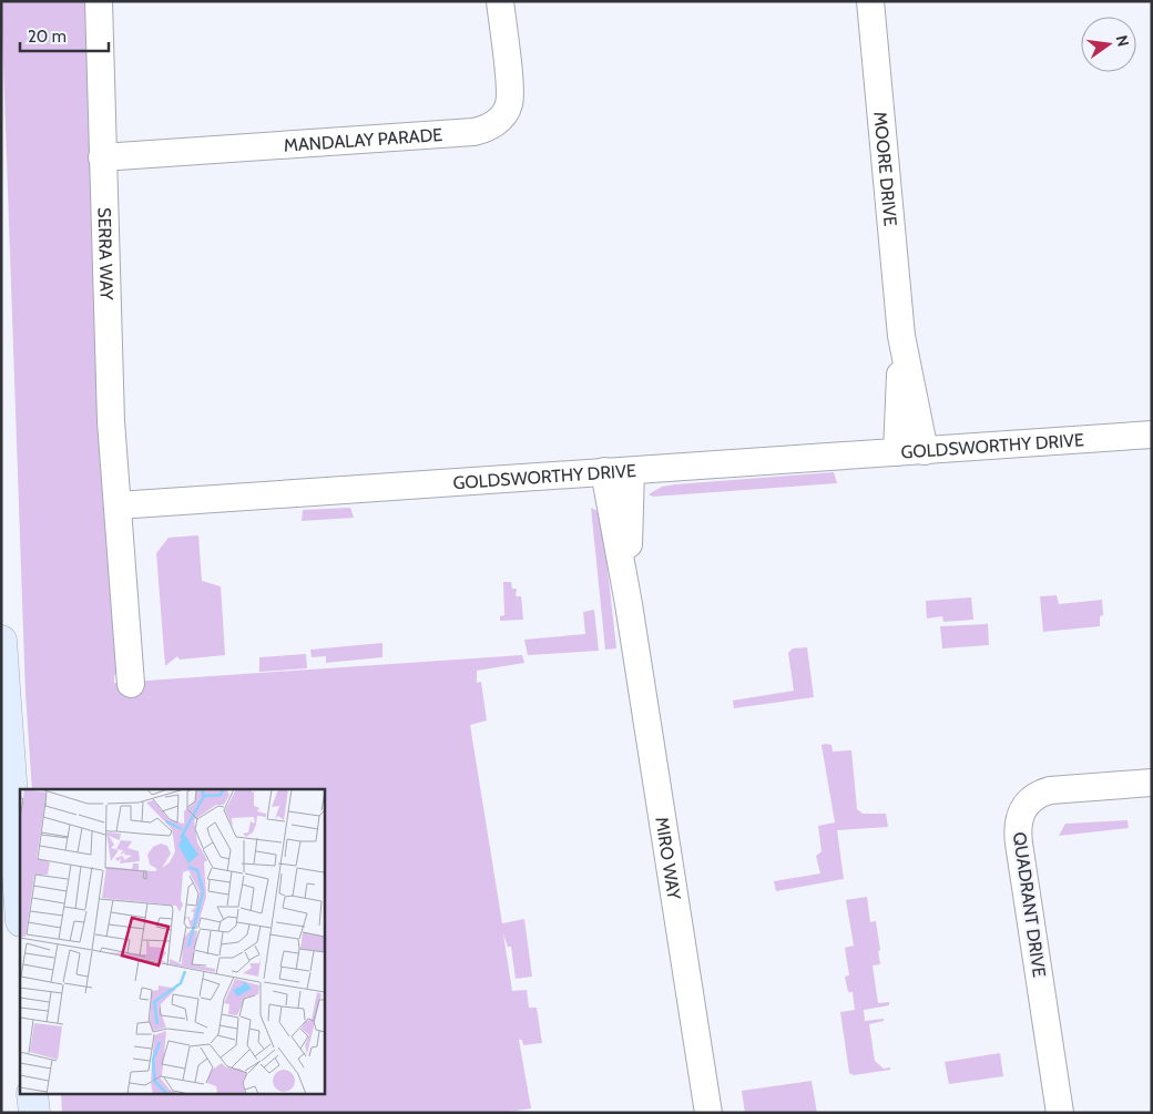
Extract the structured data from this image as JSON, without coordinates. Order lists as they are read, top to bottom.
{
  "streets": {
    "street": [
      "MANDALAY PARADE",
      "MOORE DRIVE",
      "SERRA WAY",
      "GOLDSWORTHY DRIVE",
      "MIRO WAY",
      "QUADRANT DRIVE"
    ]
  },
  "crossings": [
    ["MANDALAY PARADE", "SERRA WAY"],
    ["MOORE DRIVE", "GOLDSWORTHY DRIVE"],
    ["SERRA WAY", "GOLDSWORTHY DRIVE"],
    ["GOLDSWORTHY DRIVE", "MIRO WAY"]
  ],
  "scale_bar": "20 m",
  "north": "right"
}
